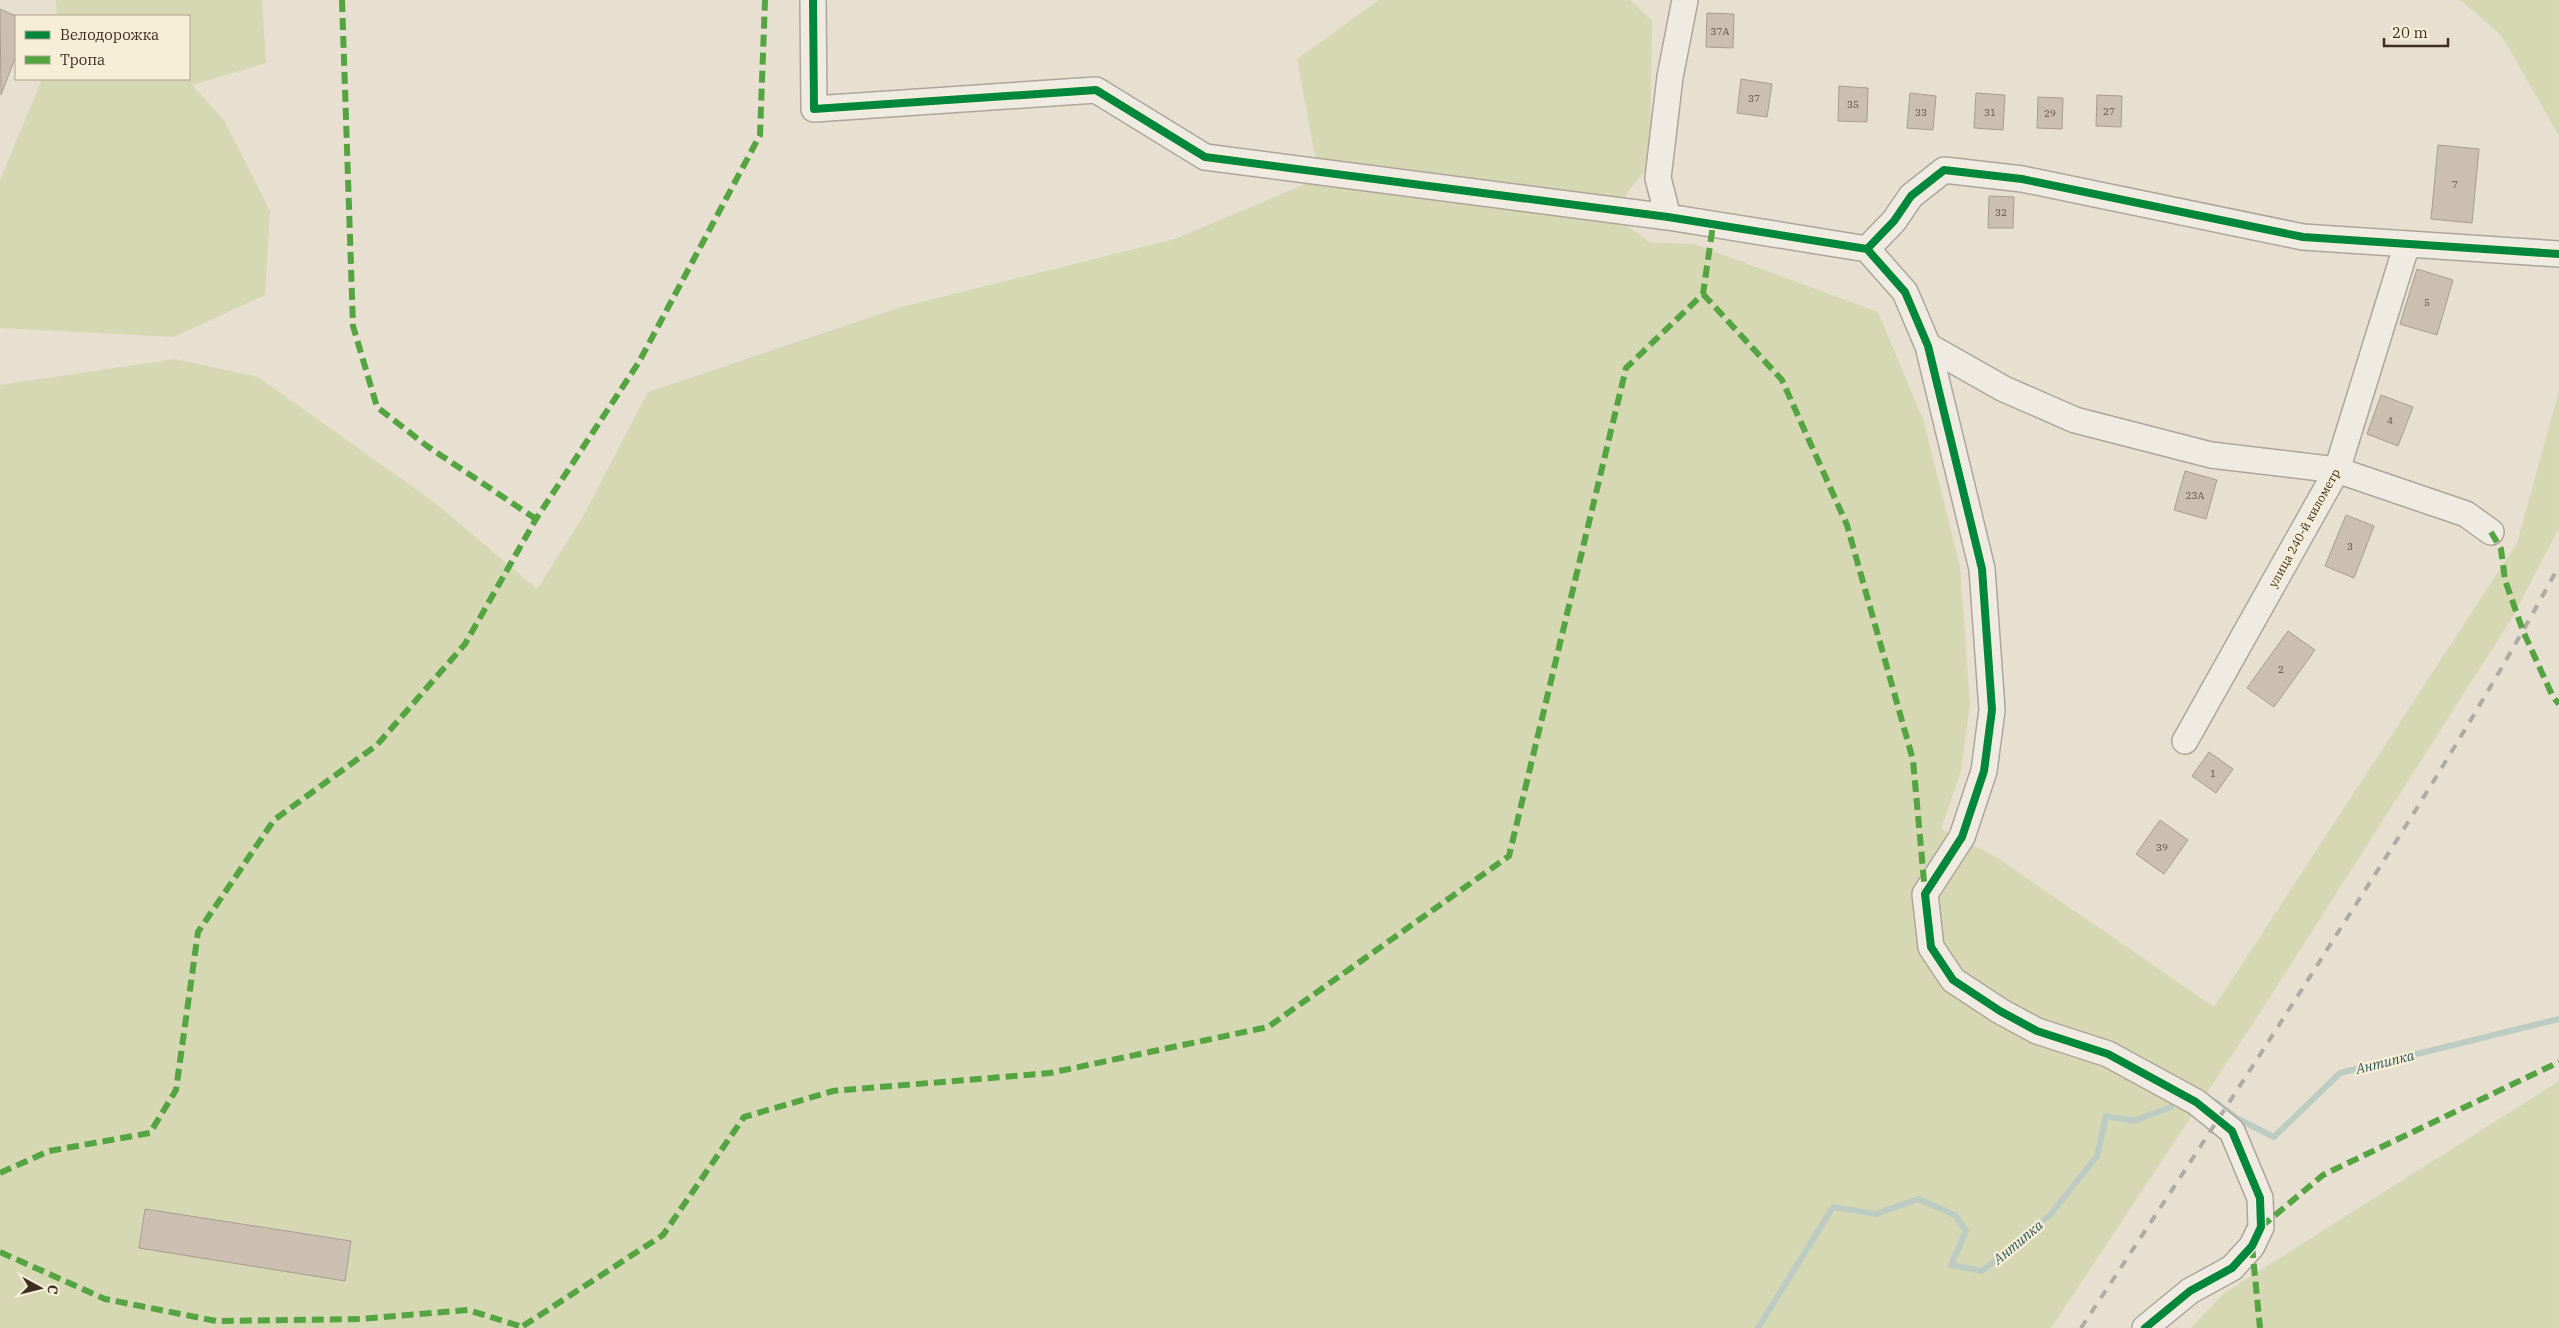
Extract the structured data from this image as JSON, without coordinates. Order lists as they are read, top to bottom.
{
  "streets": {
    "street": ["улица 240-й километр"]
  },
  "water": ["Антипка"],
  "house_numbers": [
    "37А",
    "37",
    "35",
    "27",
    "33",
    "31",
    "29",
    "7",
    "32",
    "5",
    "4",
    "23А",
    "3",
    "2",
    "1",
    "39"
  ],
  "legend": ["Велодорожка", "Тропа"],
  "scale_bar": "20 m",
  "north": "right"
}
